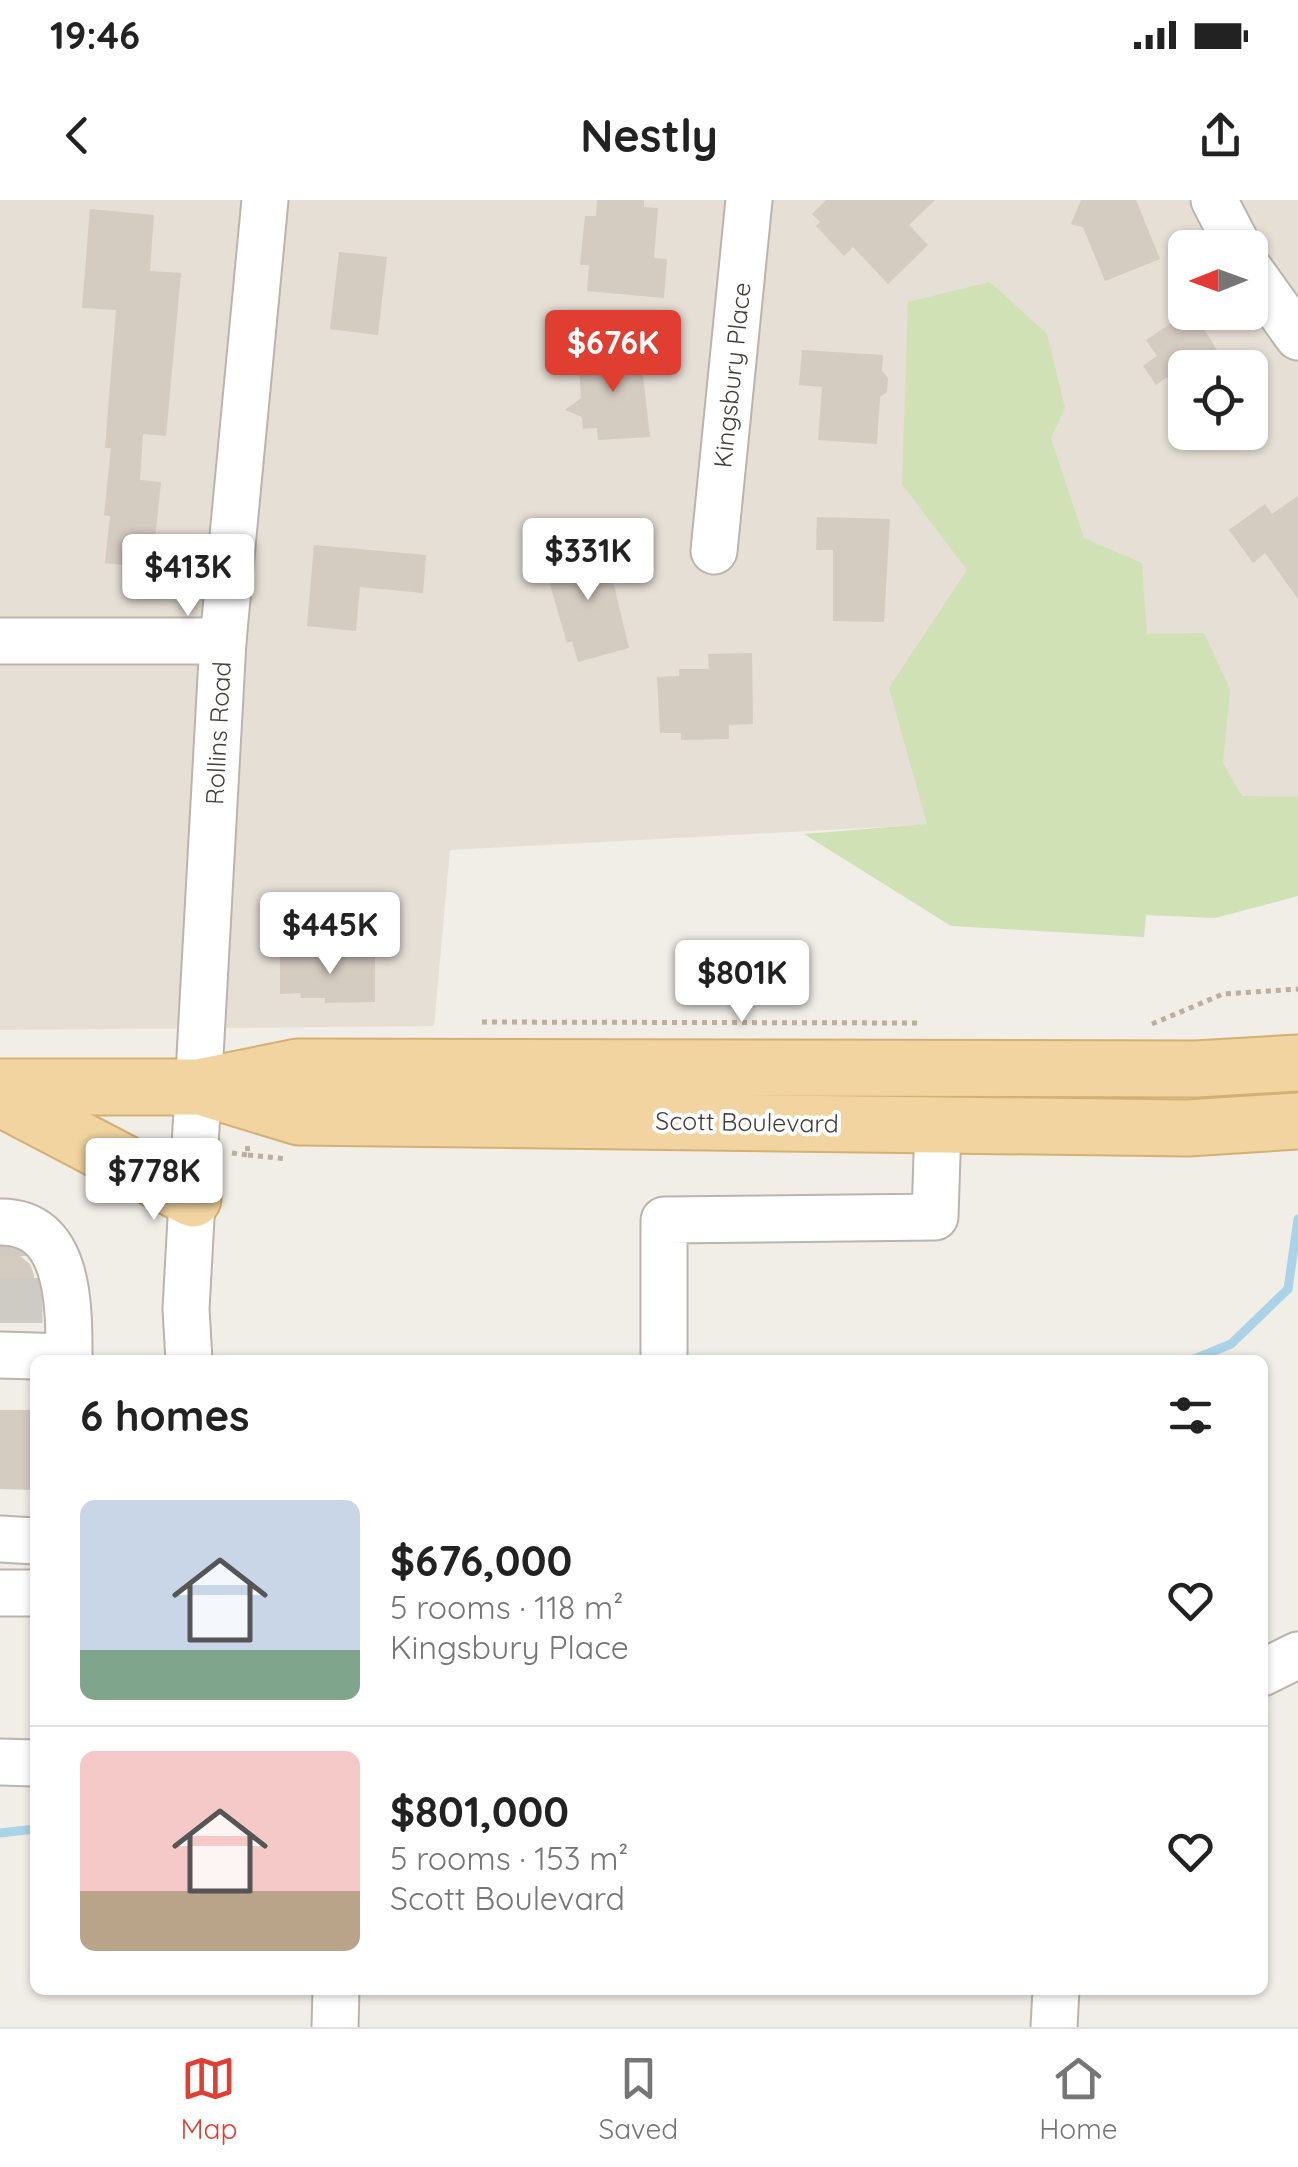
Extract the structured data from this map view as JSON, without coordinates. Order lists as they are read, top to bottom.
{
  "streets": {
    "main road": ["Scott Boulevard"],
    "street": ["Kingsbury Place", "Rollins Road"]
  },
  "crossings": [
    ["Rollins Road", "Scott Boulevard"]
  ],
  "north": "left",
  "page": {
    "status": "19:46",
    "header": "Nestly",
    "price": [
      "$676K",
      "$331K",
      "$413K",
      "$445K",
      "$801K",
      "$778K"
    ],
    "heading": "6 homes",
    "list": [
      {
        "name": "$676,000",
        "note": "5 rooms · 118 m² · Kingsbury Place"
      },
      {
        "name": "$801,000",
        "note": "5 rooms · 153 m² · Scott Boulevard"
      }
    ],
    "tabs": ["Map", "Saved", "Home"]
  }
}
